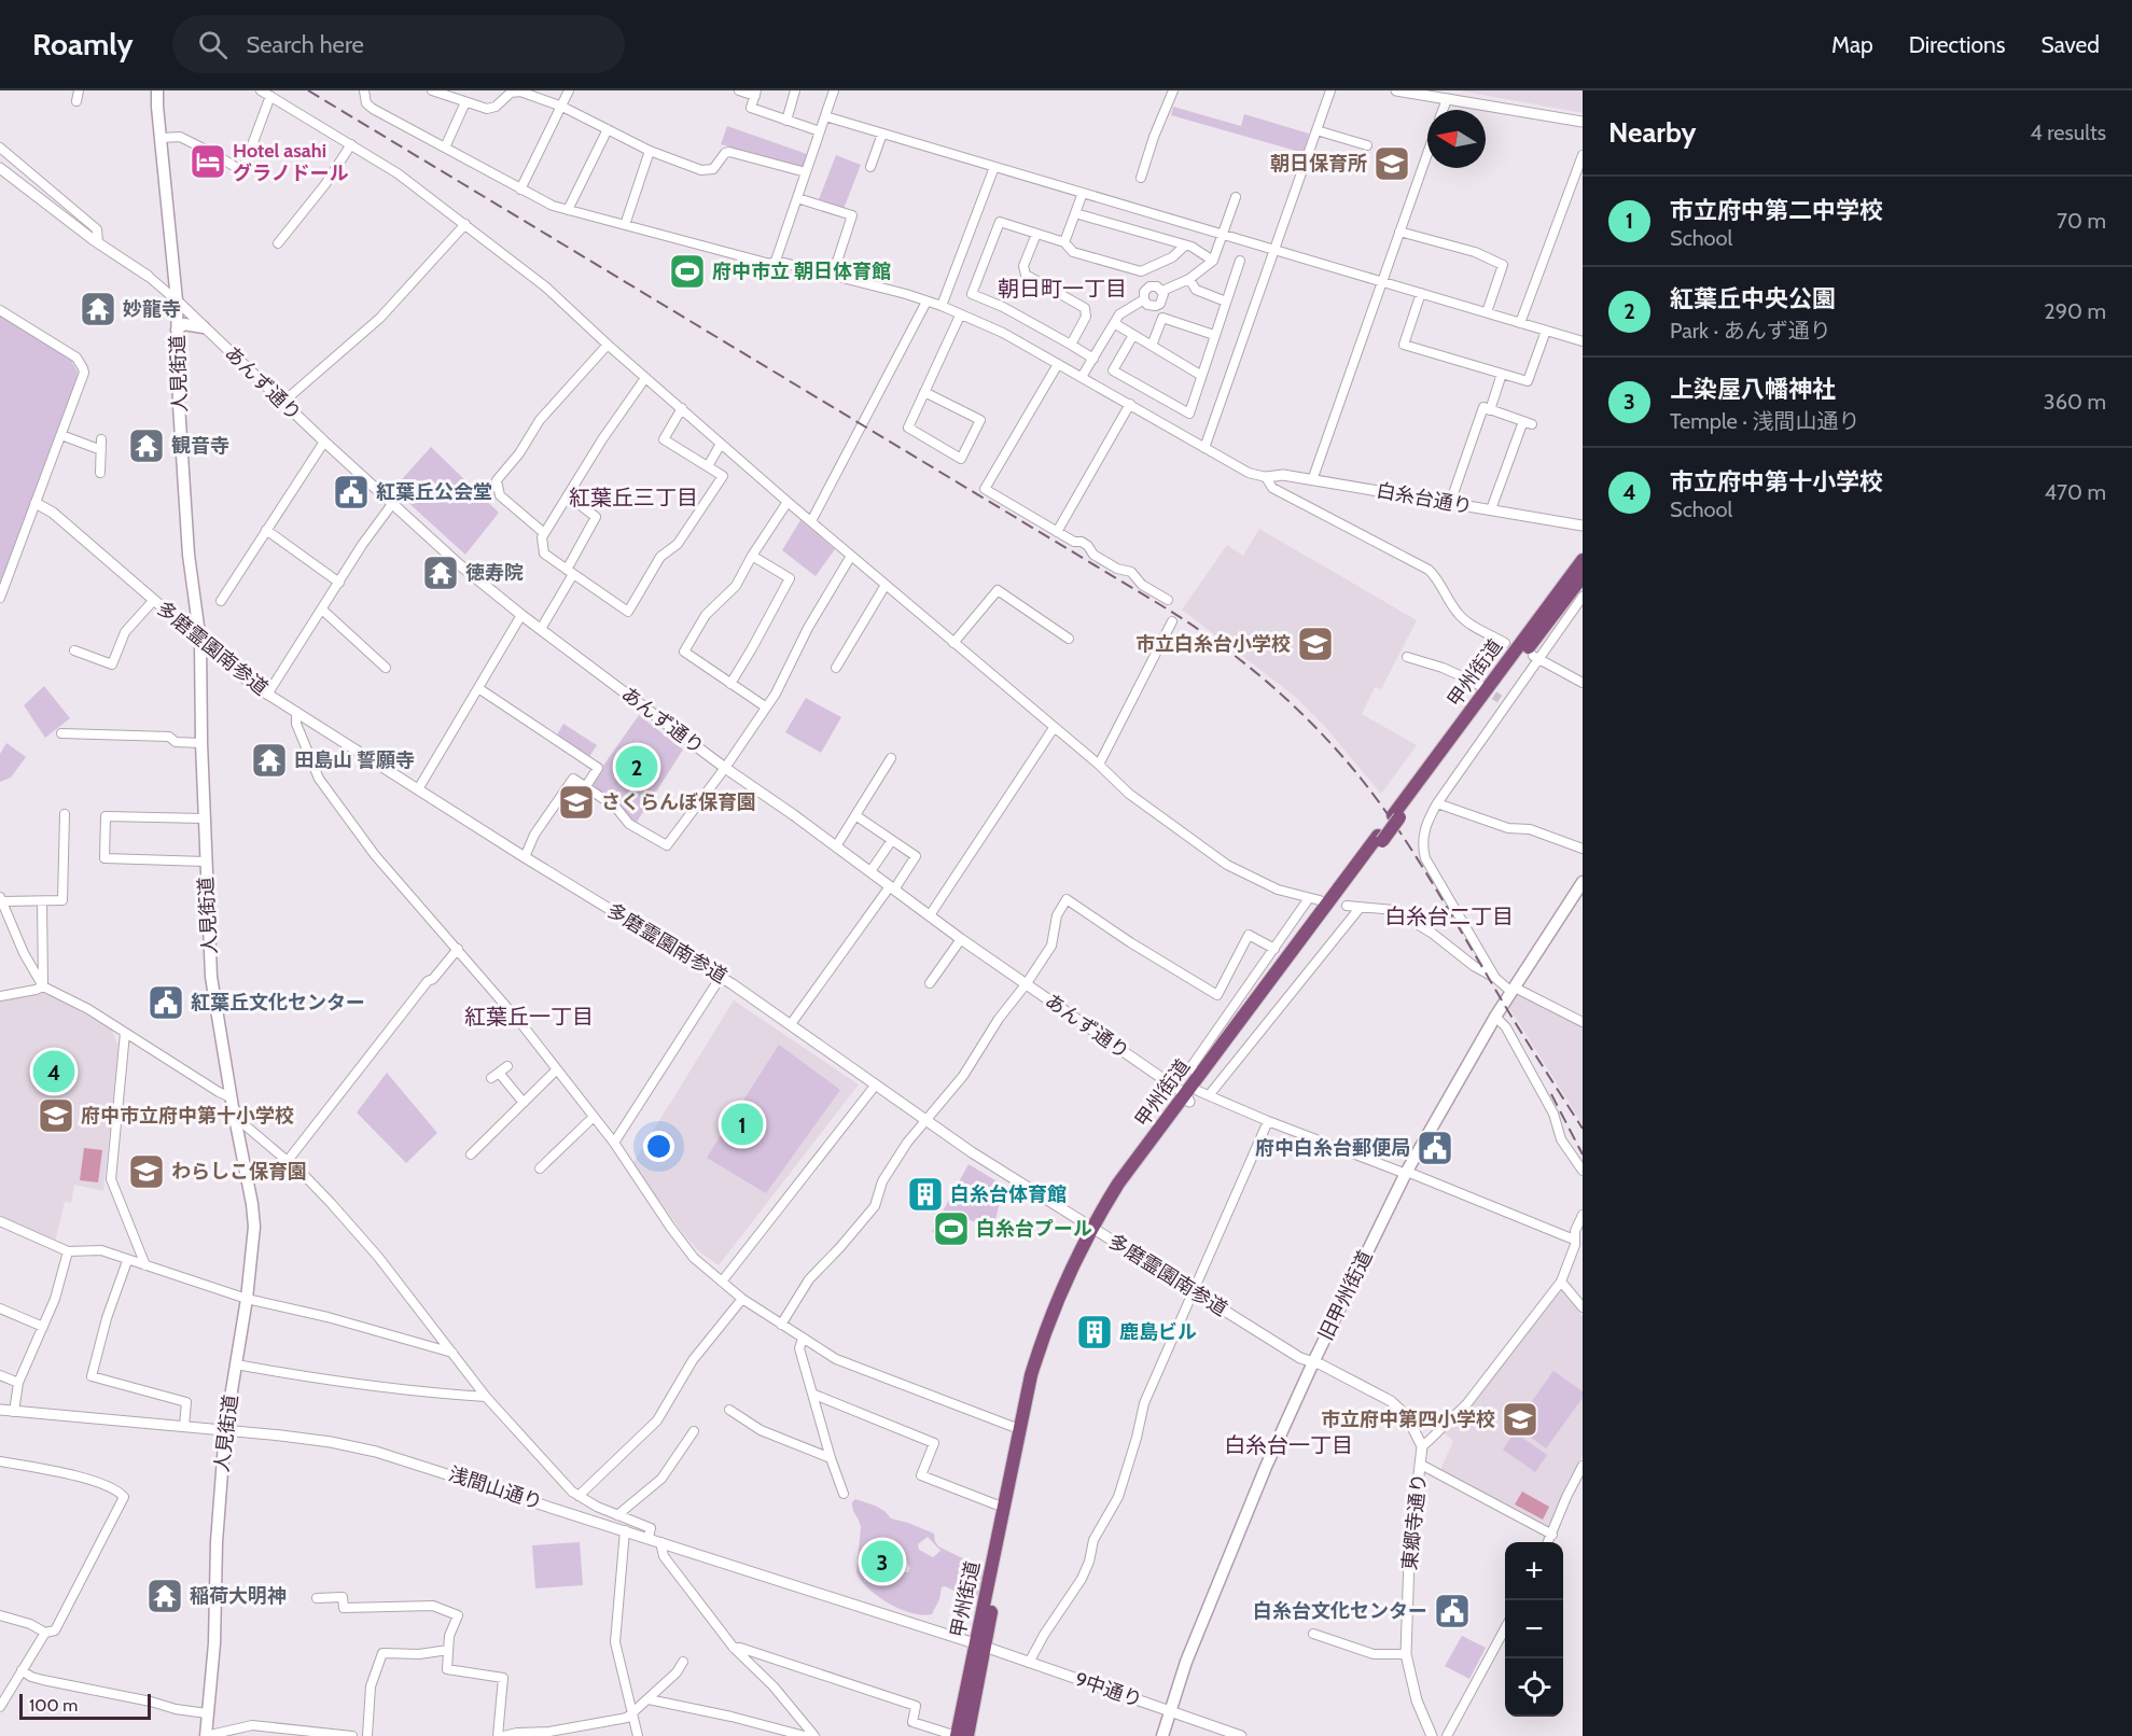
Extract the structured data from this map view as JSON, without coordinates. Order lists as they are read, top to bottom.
{
  "streets": {
    "highway": ["甲州街道"],
    "main road": ["人見街道", "旧甲州街道"],
    "street": [
      "あんず通り",
      "白糸台通り",
      "多磨霊園南参道",
      "浅間山通り",
      "東郷寺通り",
      "9中通り"
    ]
  },
  "crossings": [
    ["人見街道", "あんず通り"],
    ["人見街道", "多磨霊園南参道"],
    ["人見街道", "浅間山通り"],
    ["あんず通り", "甲州街道"],
    ["多磨霊園南参道", "甲州街道"],
    ["多磨霊園南参道", "旧甲州街道"],
    ["多磨霊園南参道", "東郷寺通り"],
    ["甲州街道", "浅間山通り"],
    ["甲州街道", "9中通り"],
    ["旧甲州街道", "東郷寺通り"],
    ["旧甲州街道", "9中通り"],
    ["浅間山通り", "9中通り"]
  ],
  "districts": [
    "朝日町一丁目",
    "紅葉丘三丁目",
    "白糸台二丁目",
    "紅葉丘一丁目",
    "白糸台一丁目"
  ],
  "places": {
    "hotel": ["Hotel asahi グラノドール"],
    "school or university": [
      "朝日保育所",
      "市立白糸台小学校",
      "さくらんぼ保育園",
      "府中市立府中第十小学校",
      "わらしこ保育園",
      "市立府中第四小学校"
    ],
    "sports": ["府中市立 朝日体育館", "白糸台プール"],
    "temple": [
      "妙龍寺",
      "観音寺",
      "徳寿院",
      "田島山 誓願寺",
      "稲荷大明神"
    ],
    "public building": [
      "紅葉丘公会堂",
      "紅葉丘文化センター",
      "府中白糸台郵便局",
      "白糸台文化センター"
    ],
    "building": ["白糸台体育館", "鹿島ビル"]
  },
  "scale_bar": "100 m",
  "north": "left",
  "page": {
    "header": "Roamly",
    "search": "Search here",
    "nav": ["Map", "Directions", "Saved"],
    "heading": ["Nearby", "4 results"],
    "list": [
      {
        "mark": "1",
        "name": "市立府中第二中学校",
        "note": "School",
        "value": "70 m"
      },
      {
        "mark": "2",
        "name": "紅葉丘中央公園",
        "note": "Park · あんず通り",
        "value": "290 m"
      },
      {
        "mark": "3",
        "name": "上染屋八幡神社",
        "note": "Temple · 浅間山通り",
        "value": "360 m"
      },
      {
        "mark": "4",
        "name": "市立府中第十小学校",
        "note": "School",
        "value": "470 m"
      }
    ],
    "pins": [
      "2",
      "4",
      "1",
      "3"
    ],
    "map_buttons": ["+", "−"],
    "scale": "100 m"
  }
}
